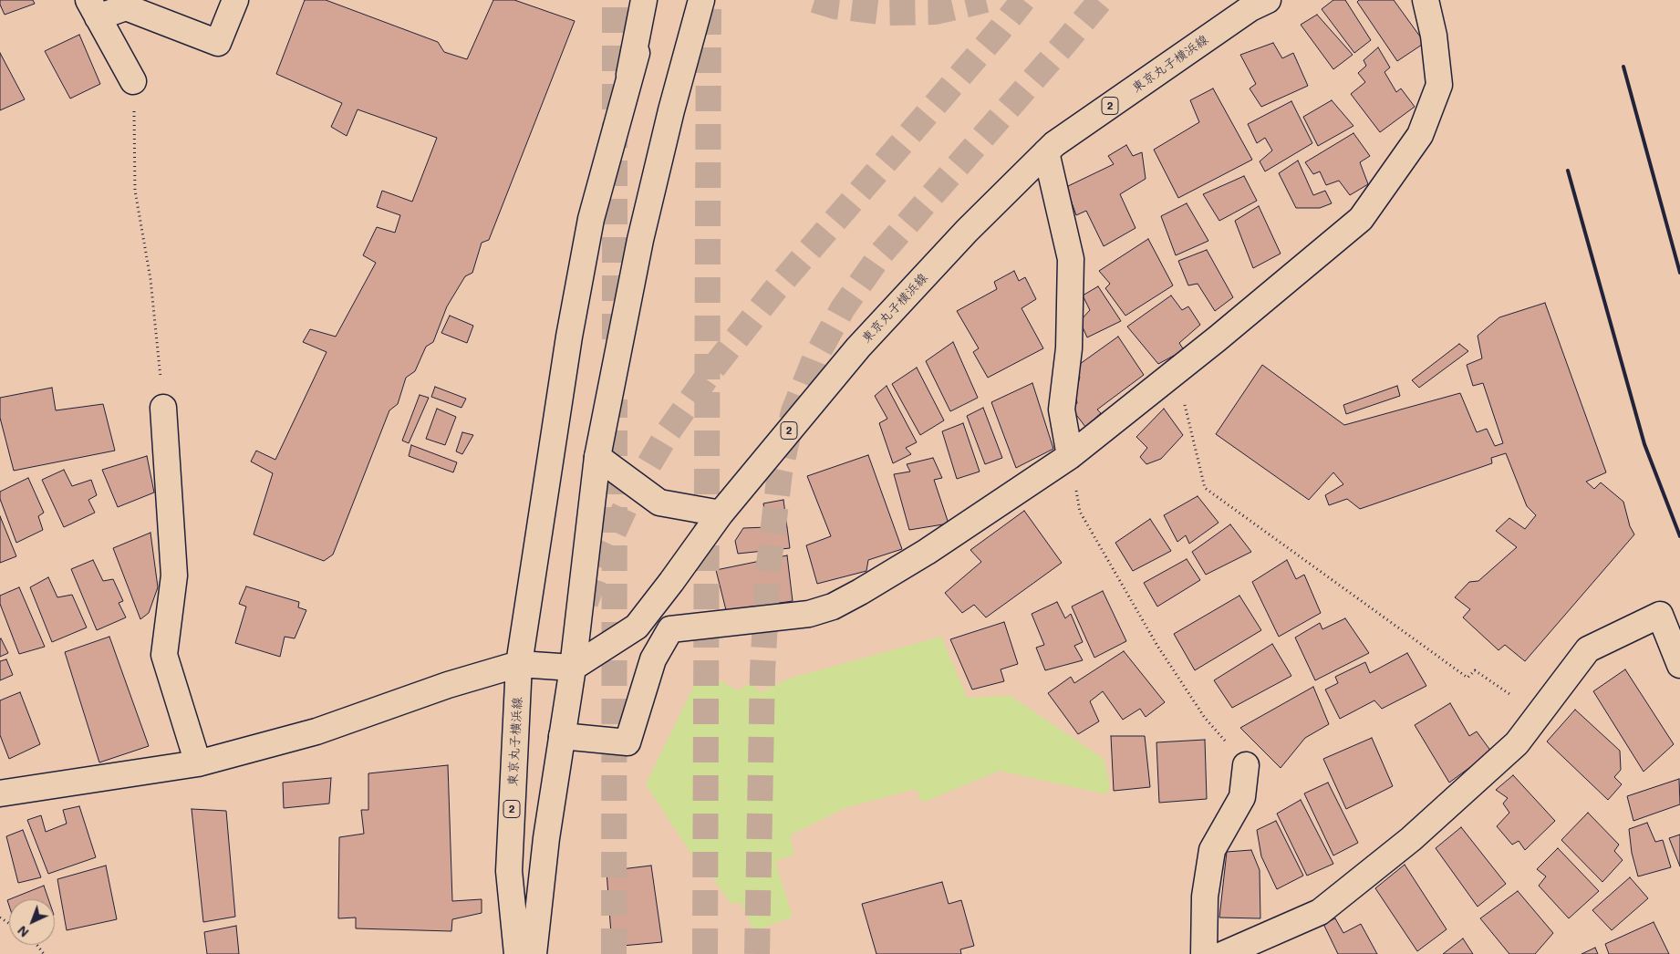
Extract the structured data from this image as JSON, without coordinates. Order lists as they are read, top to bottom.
{
  "streets": {
    "main road": ["東京丸子横浜線", "2"]
  },
  "north": "bottom left"
}
